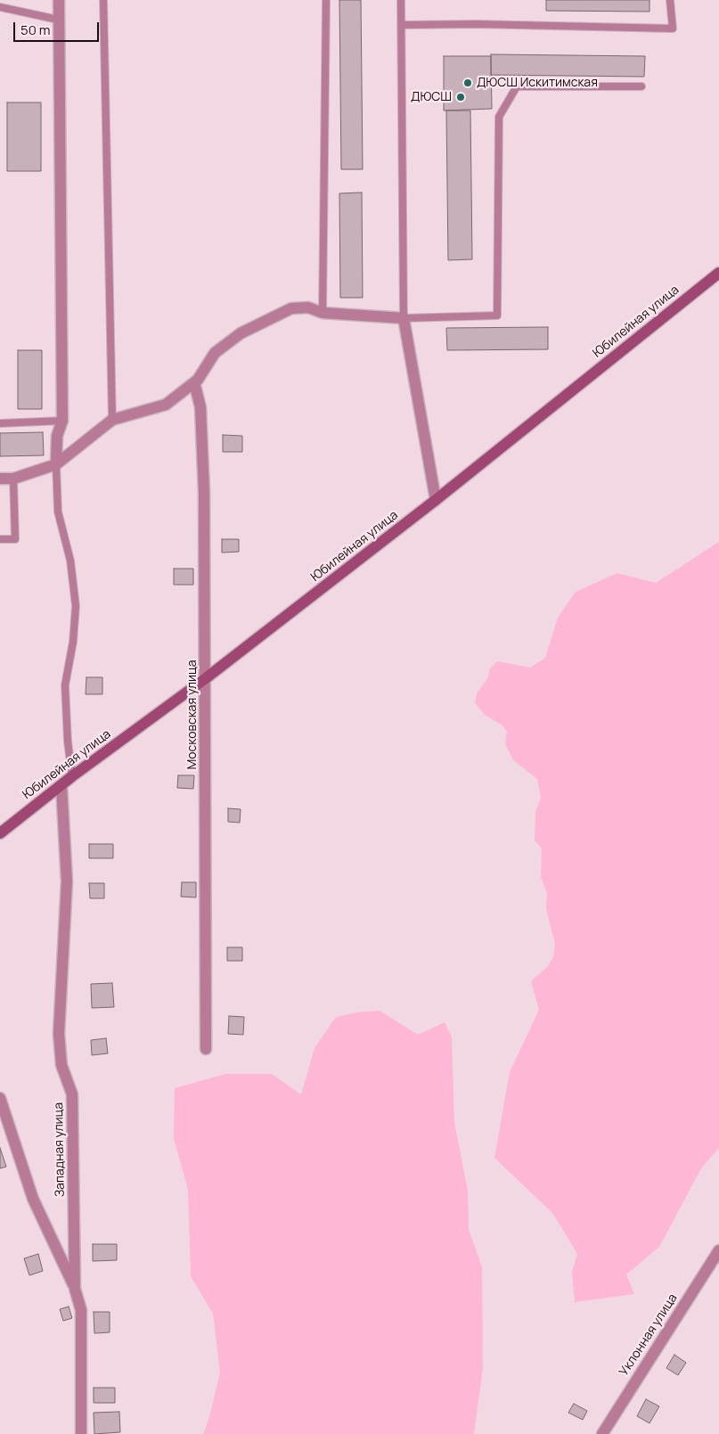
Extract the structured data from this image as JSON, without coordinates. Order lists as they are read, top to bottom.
{
  "streets": {
    "main road": ["Юбилейная улица"],
    "street": ["Московская улица", "Западная улица", "Уклонная улица"]
  },
  "crossings": [
    ["Юбилейная улица", "Московская улица"],
    ["Юбилейная улица", "Западная улица"]
  ],
  "places": ["ДЮСШ Искитимская", "ДЮСШ"],
  "scale_bar": "50 m"
}
